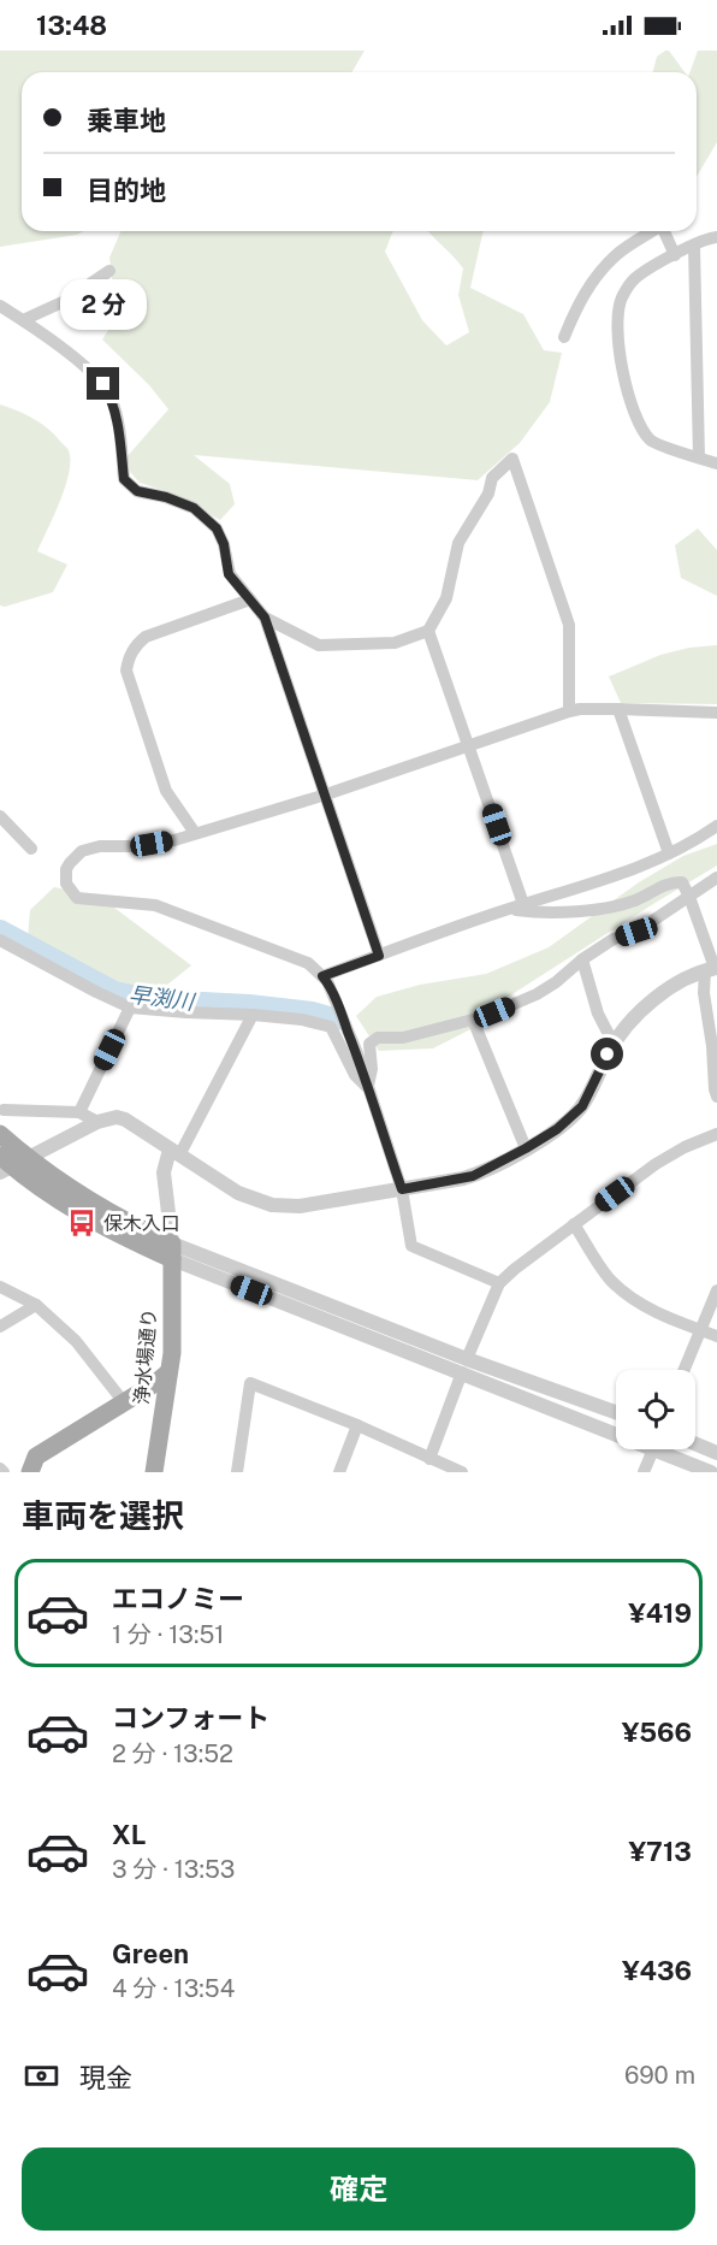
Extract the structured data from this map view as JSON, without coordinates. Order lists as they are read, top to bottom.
{
  "streets": {
    "main road": ["浄水場通り"]
  },
  "water": ["早渕川"],
  "places": {
    "bus stop": ["保木入口"]
  },
  "page": {
    "status": "13:48",
    "banner": ["乗車地", "目的地"],
    "bubble": "2 分",
    "heading": "車両を選択",
    "list": [
      {
        "name": "エコノミー",
        "note": "1 分 · 13:51",
        "value": "¥419"
      },
      {
        "name": "コンフォート",
        "note": "2 分 · 13:52",
        "value": "¥566"
      },
      {
        "name": "XL",
        "note": "3 分 · 13:53",
        "value": "¥713"
      },
      {
        "name": "Green",
        "note": "4 分 · 13:54",
        "value": "¥436"
      }
    ],
    "pay": ["現金", "690 m"],
    "buttons": "確定"
  }
}
